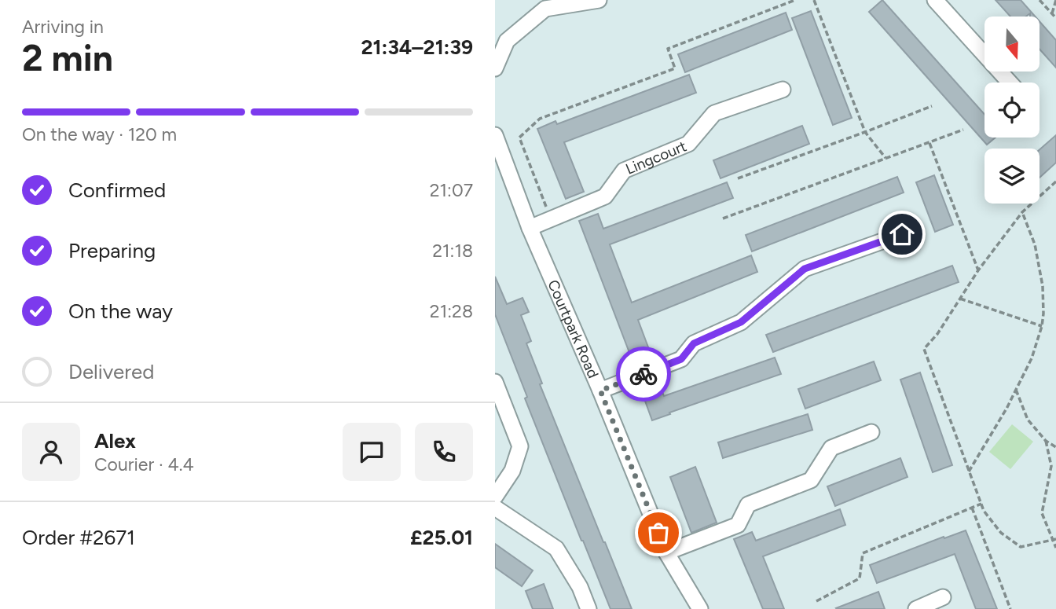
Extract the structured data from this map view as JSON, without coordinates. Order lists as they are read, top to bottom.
{
  "streets": {
    "street": ["Lingcourt", "Courtpark Road"]
  },
  "crossings": [
    ["Lingcourt", "Courtpark Road"]
  ],
  "north": "bottom",
  "page": {
    "heading": ["2 min", "Arriving in", "21:34–21:39"],
    "panel": [
      "Alex",
      "Courier · 4.4",
      "Order #2671",
      "£25.01"
    ],
    "bar": "On the way · 120 m",
    "list": [
      ["Confirmed", "21:07"],
      ["Preparing", "21:18"],
      ["On the way", "21:28"],
      "Delivered"
    ]
  }
}
